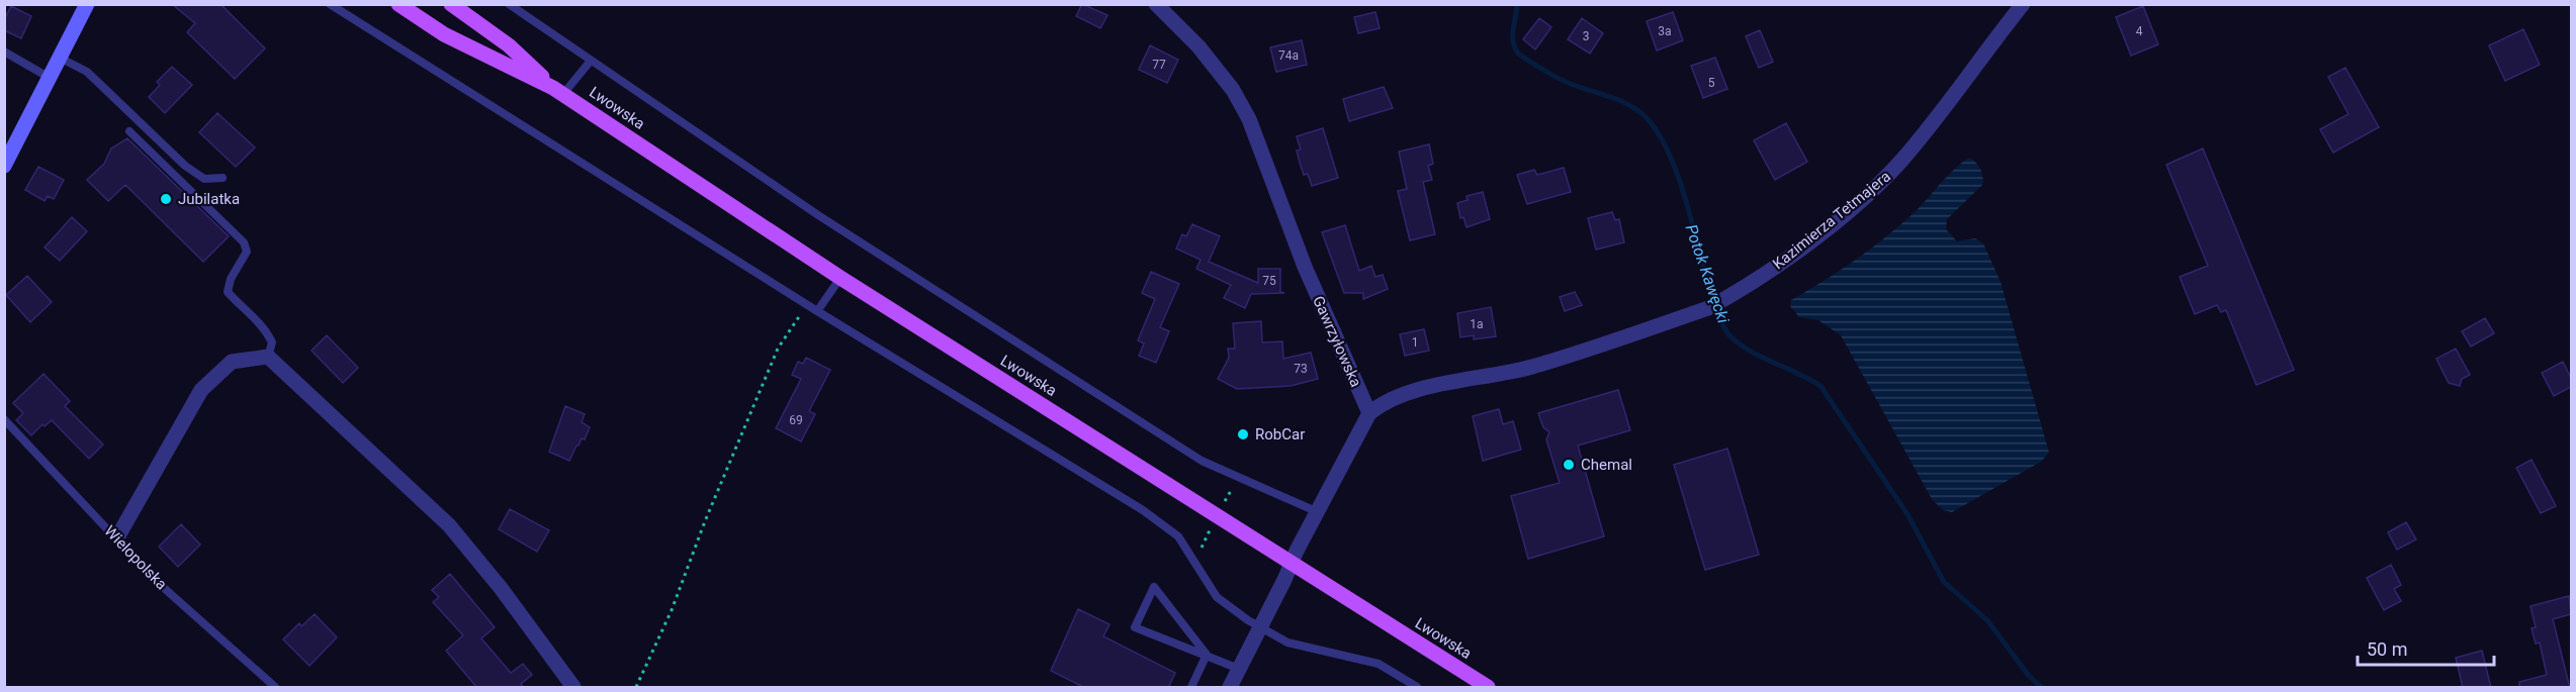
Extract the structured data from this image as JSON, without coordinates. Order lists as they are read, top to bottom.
{
  "streets": {
    "main road": ["Lwowska"],
    "street": ["Kazimierza Tetmajera", "Gawrzyłowska"],
    "lane": ["Wielopolska"]
  },
  "crossings": [
    ["Kazimierza Tetmajera", "Gawrzyłowska"]
  ],
  "water": ["Potok Kawęcki"],
  "places": ["Jubilatka", "RobCar", "Chemal"],
  "house_numbers": [
    "3a",
    "4",
    "3",
    "74a",
    "77",
    "5",
    "75",
    "1a",
    "1",
    "73",
    "69"
  ],
  "scale_bar": "50 m"
}
